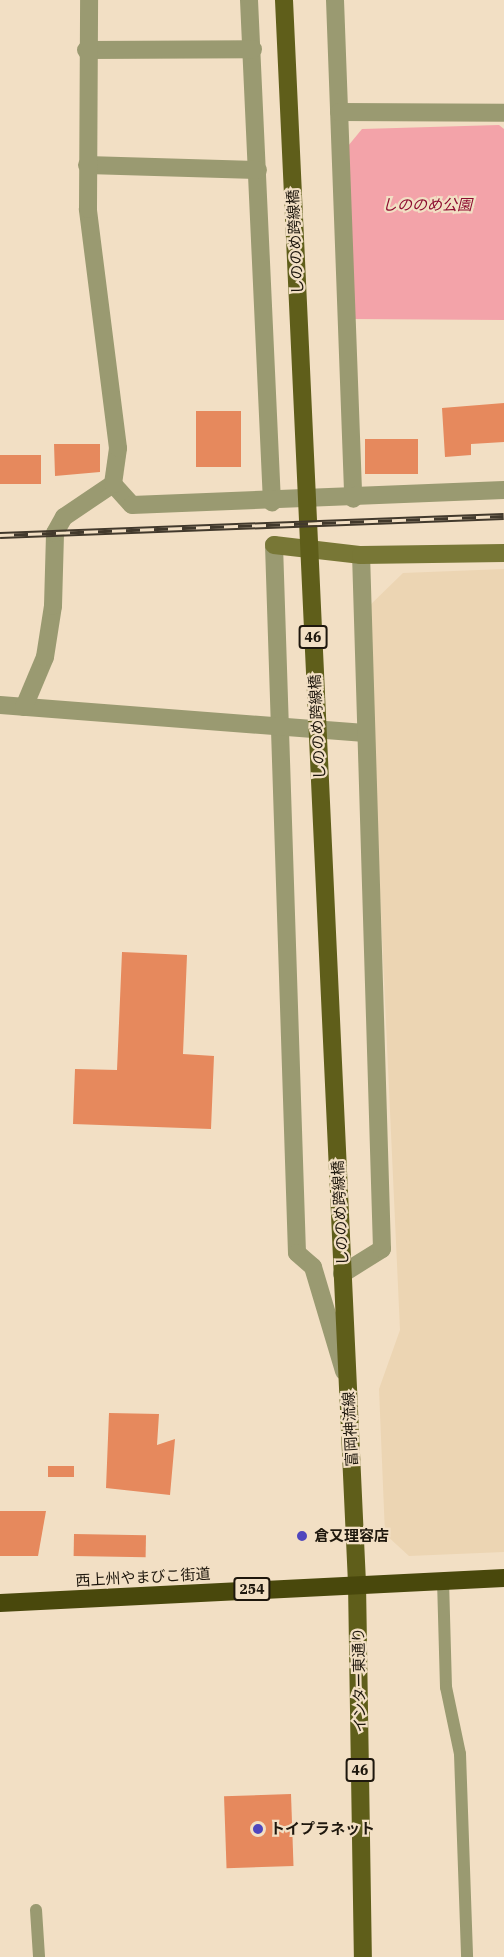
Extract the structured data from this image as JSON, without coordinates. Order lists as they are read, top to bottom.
{
  "streets": {
    "highway": ["西上州やまびこ街道", "254"],
    "main road": [
      "しののめ跨線橋",
      "46",
      "富岡神流線",
      "インター東通り"
    ]
  },
  "crossings": [
    ["しののめ跨線橋", "富岡神流線"],
    ["富岡神流線", "西上州やまびこ街道"],
    ["富岡神流線", "インター東通り"],
    ["西上州やまびこ街道", "インター東通り"]
  ],
  "parks": ["しののめ公園"],
  "places": ["倉又理容店", "トイプラネット"]
}
